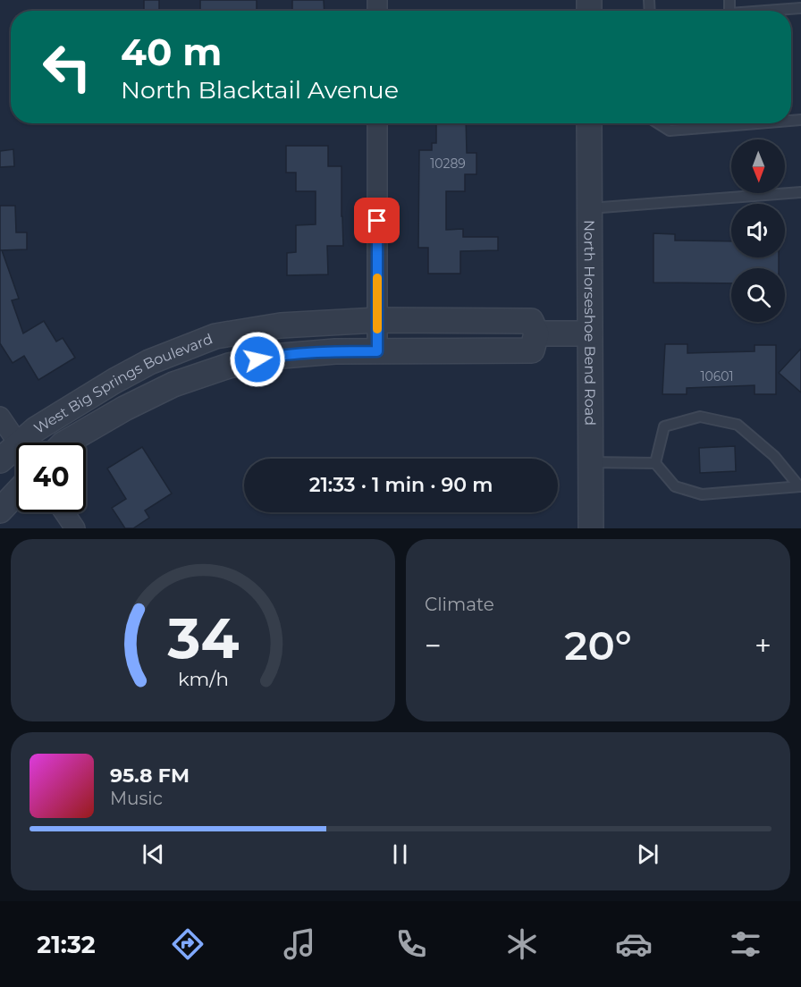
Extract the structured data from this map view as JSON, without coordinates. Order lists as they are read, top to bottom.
{
  "streets": {
    "street": ["North Horseshoe Bend Road", "West Big Springs Boulevard"]
  },
  "house_numbers": ["10289", "10601"],
  "north": "bottom",
  "page": {
    "turn": ["40 m", "North Blacktail Avenue"],
    "limit": "40",
    "trip": "21:33 · 1 min · 90 m",
    "tile": "Climate",
    "heat": ["−", "20°", "+"],
    "song": ["95.8 FM", "Music"],
    "tabs": "21:32",
    "gauge": ["34", "km/h"]
  }
}
